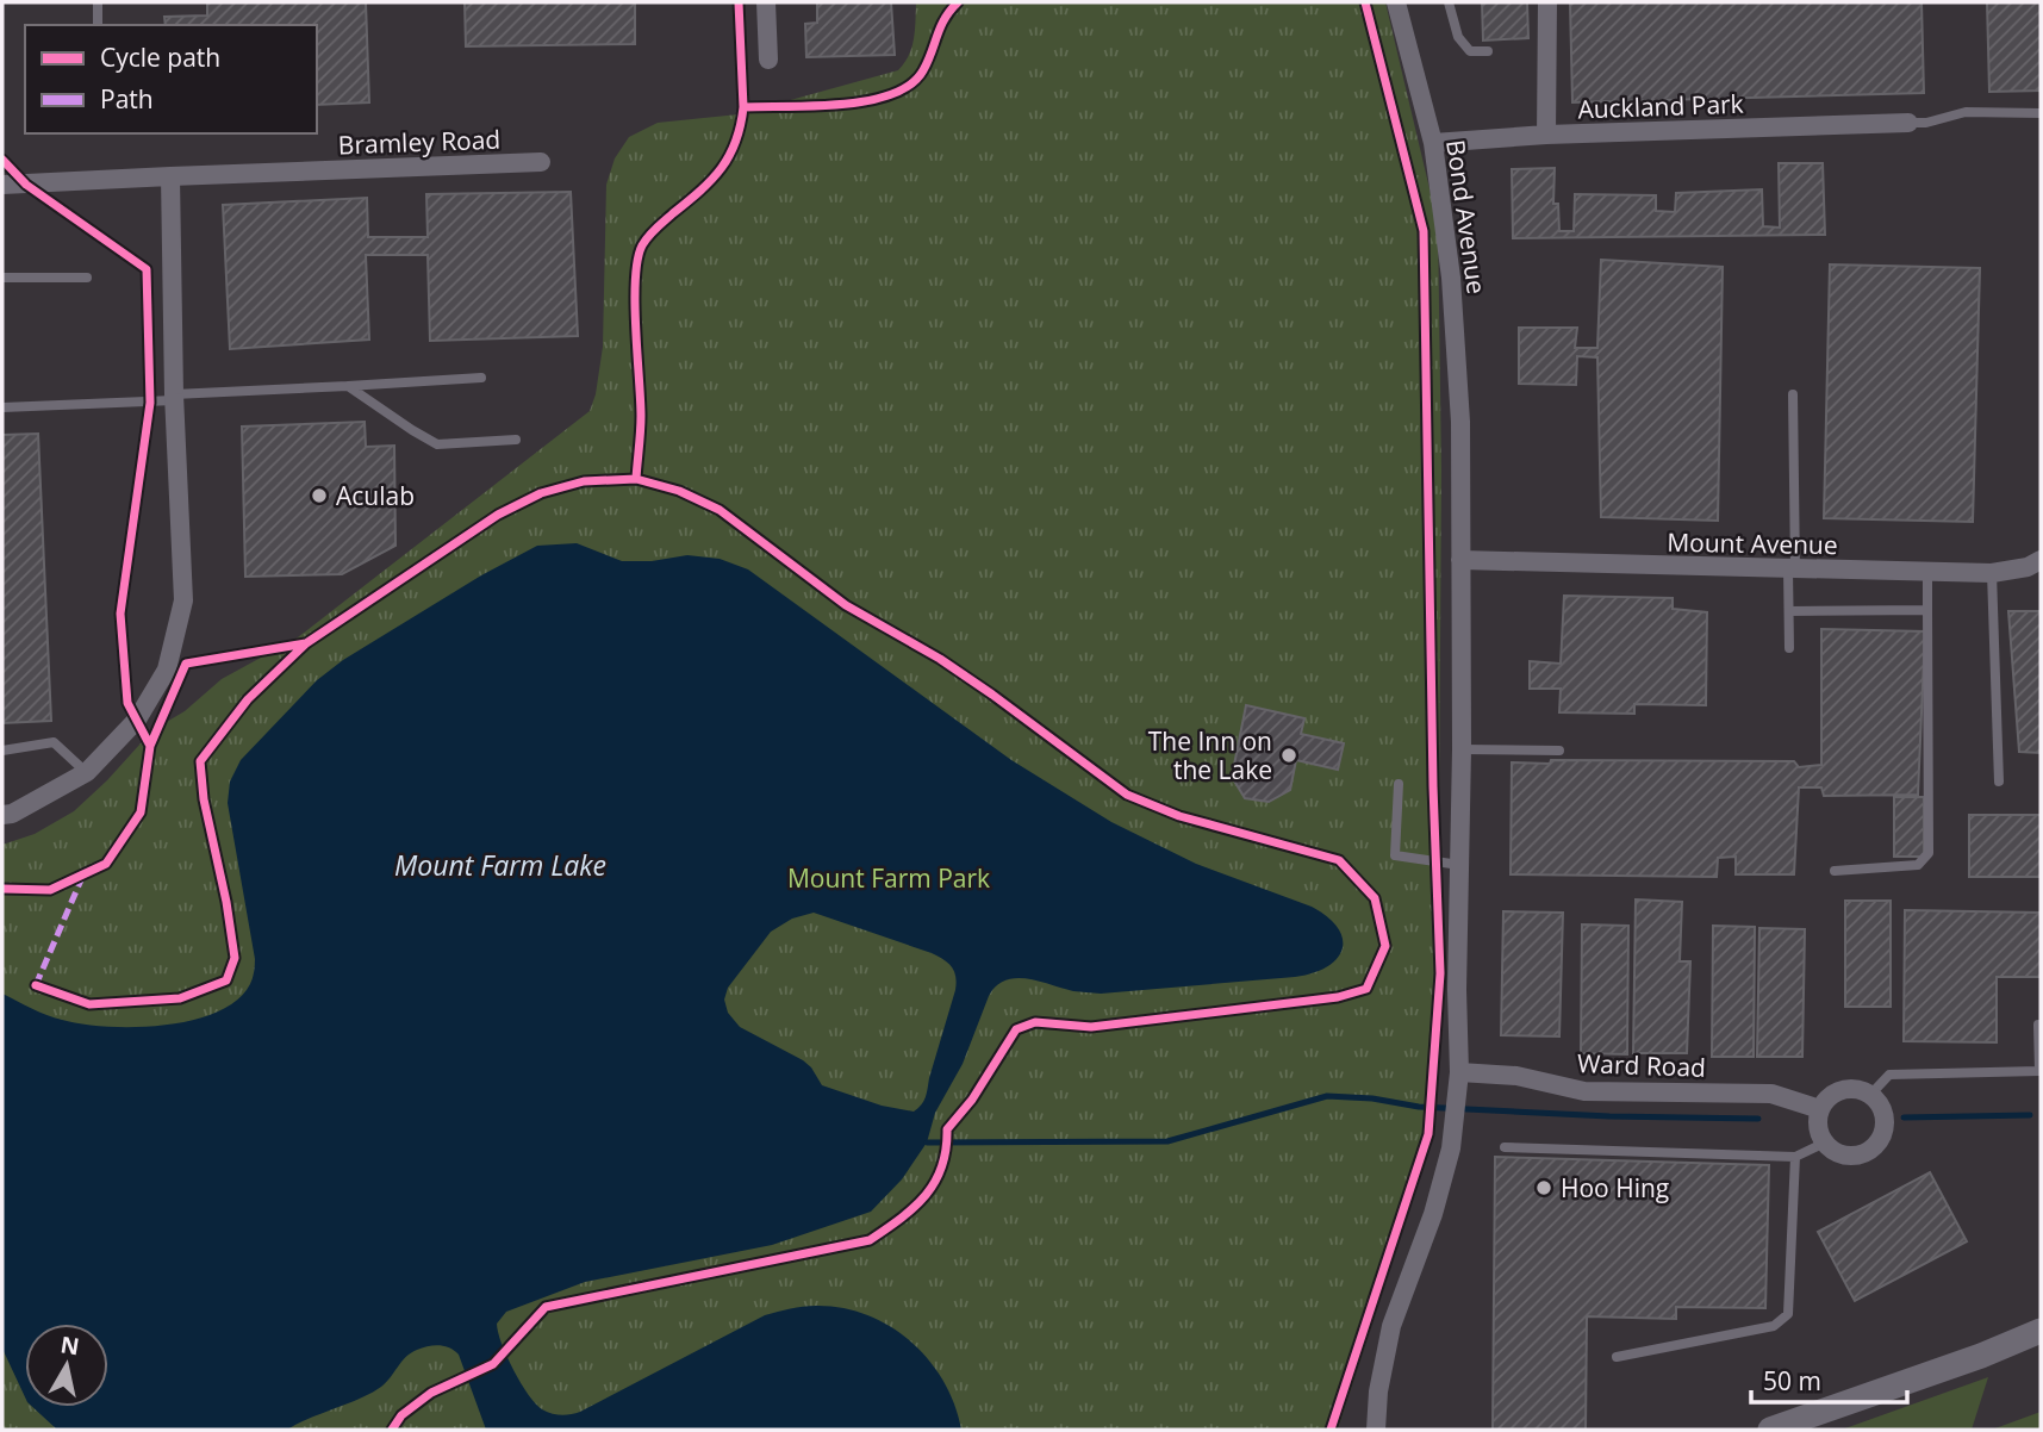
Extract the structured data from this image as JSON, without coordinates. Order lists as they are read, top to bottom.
{
  "streets": {
    "street": [
      "Auckland Park",
      "Bramley Road",
      "Bond Avenue",
      "Mount Avenue",
      "Ward Road"
    ]
  },
  "crossings": [
    ["Bond Avenue", "Mount Avenue"],
    ["Bond Avenue", "Ward Road"]
  ],
  "water": ["Mount Farm Lake"],
  "parks": ["Mount Farm Park"],
  "places": ["Aculab", "The Inn on the Lake", "Hoo Hing"],
  "legend": ["Cycle path", "Path"],
  "scale_bar": "50 m",
  "north": "top"
}
